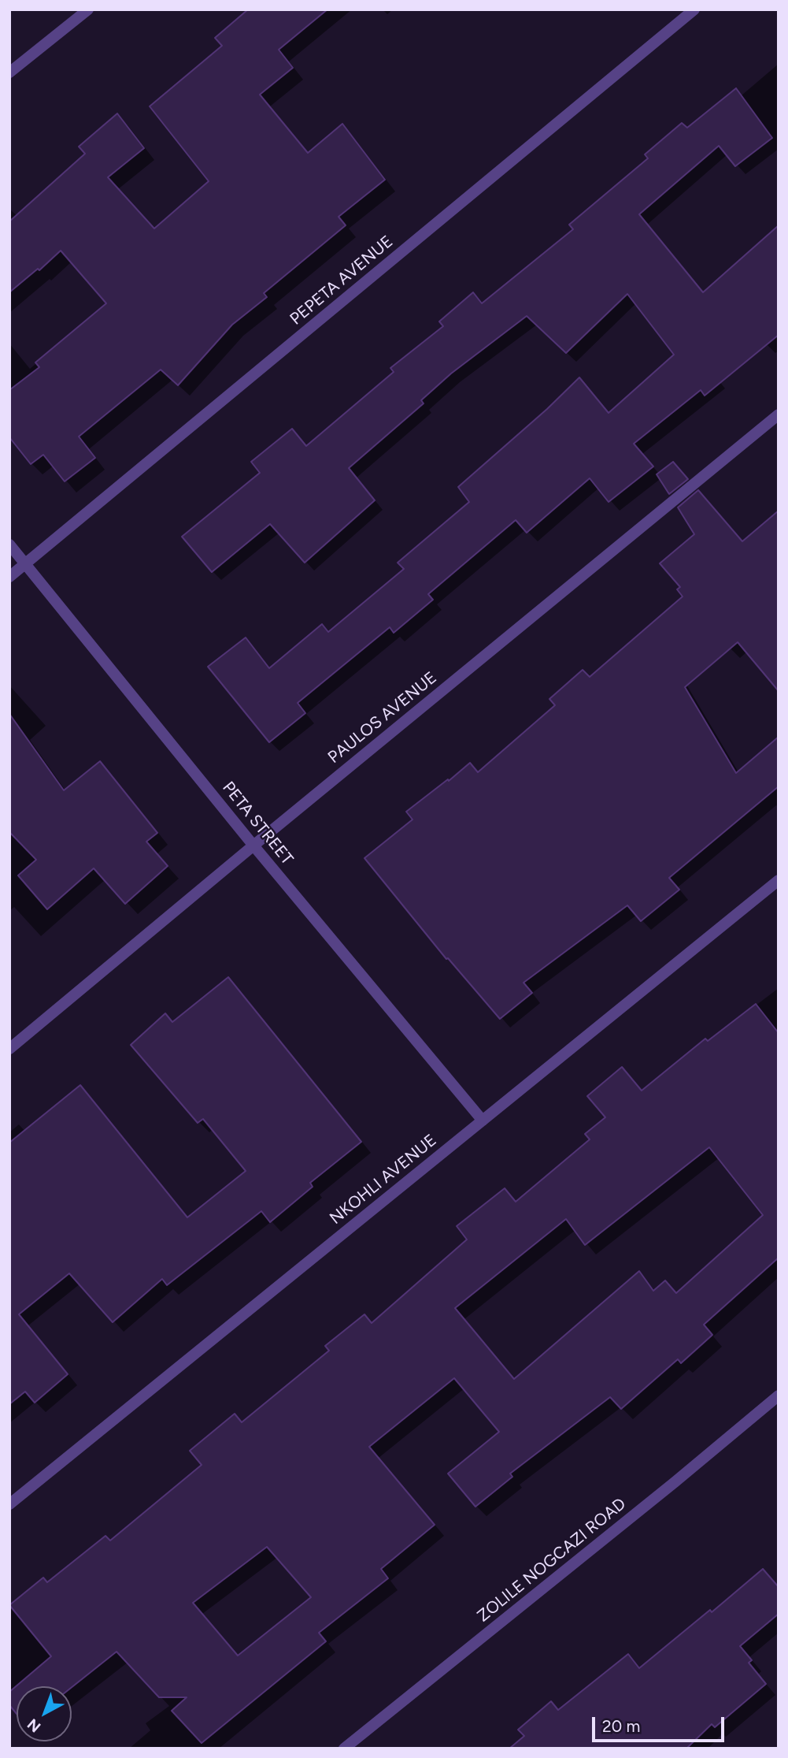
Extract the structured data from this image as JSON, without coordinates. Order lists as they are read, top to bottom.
{
  "streets": {
    "street": [
      "PEPETA AVENUE",
      "PAULOS AVENUE",
      "PETA STREET",
      "NKOHLI AVENUE",
      "ZOLILE NOGCAZI ROAD"
    ]
  },
  "crossings": [
    ["PEPETA AVENUE", "PETA STREET"],
    ["PAULOS AVENUE", "PETA STREET"],
    ["PETA STREET", "NKOHLI AVENUE"]
  ],
  "scale_bar": "20 m",
  "north": "bottom left"
}
